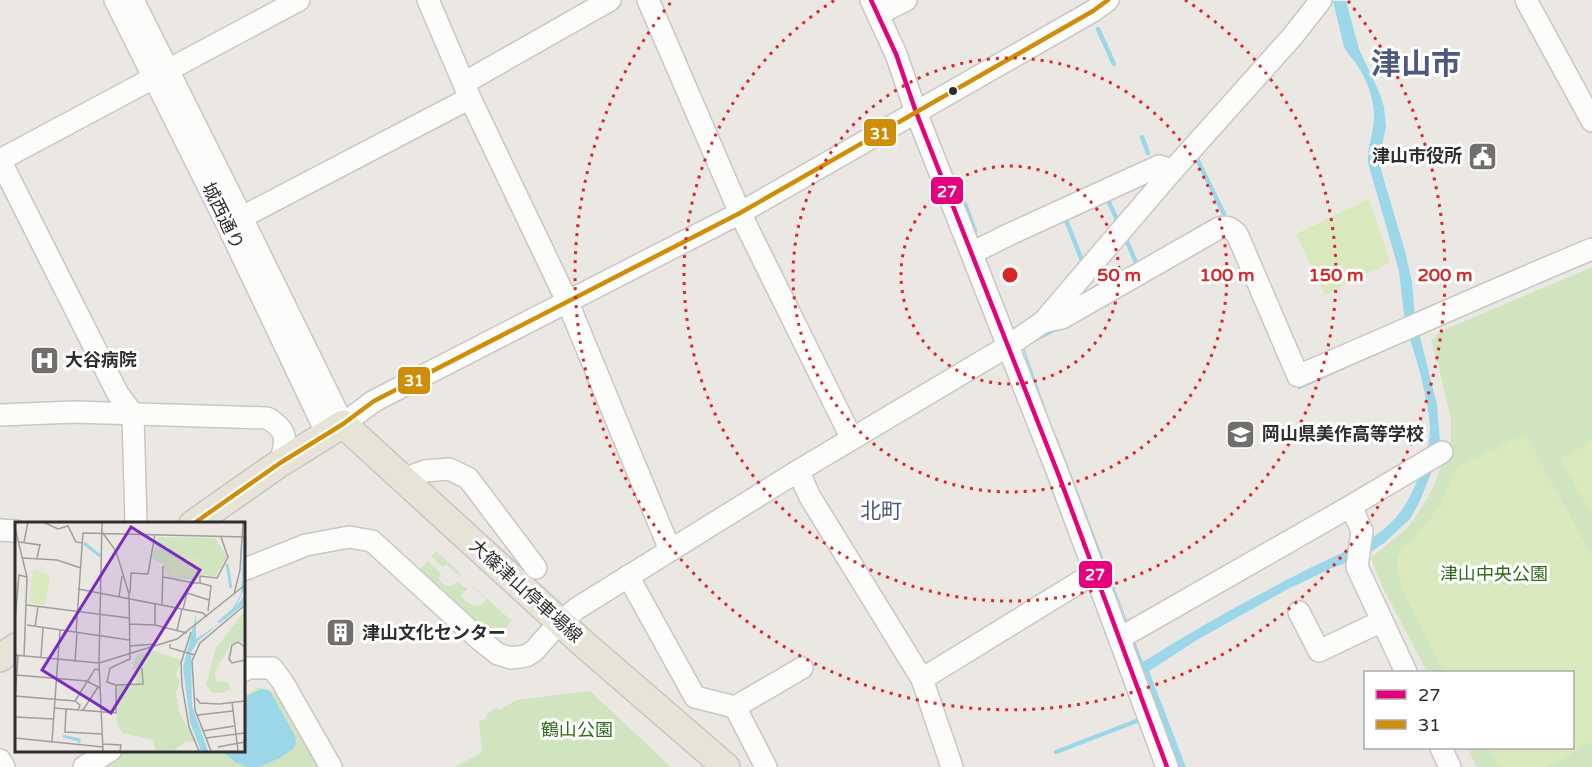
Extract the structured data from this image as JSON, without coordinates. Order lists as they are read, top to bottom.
{
  "streets": {
    "main road": ["大篠津山停車場線"],
    "street": ["城西通り"]
  },
  "crossings": [
    ["城西通り", "大篠津山停車場線"]
  ],
  "districts": ["津山市", "北町"],
  "parks": ["津山中央公園", "鶴山公園"],
  "places": {
    "public building": ["津山市役所"],
    "hospital": ["大谷病院"],
    "school or university": ["岡山県美作高等学校"],
    "building": ["津山文化センター"]
  },
  "lines": ["transit line 27", "transit line 31"],
  "legend": ["27", "31"],
  "rings": [
    "50 m",
    "100 m",
    "150 m",
    "200 m"
  ]
}
